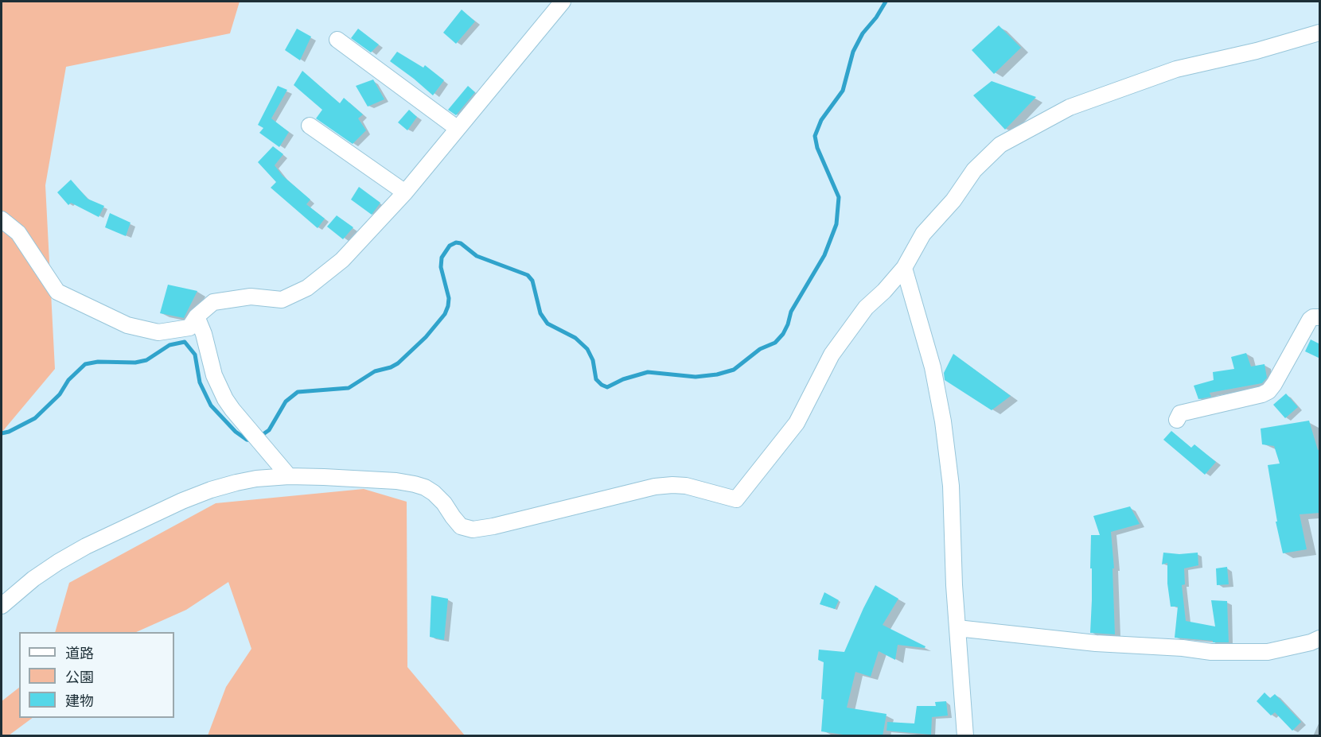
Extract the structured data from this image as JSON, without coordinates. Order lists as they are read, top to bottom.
{
  "legend": ["道路", "公園", "建物"]
}
